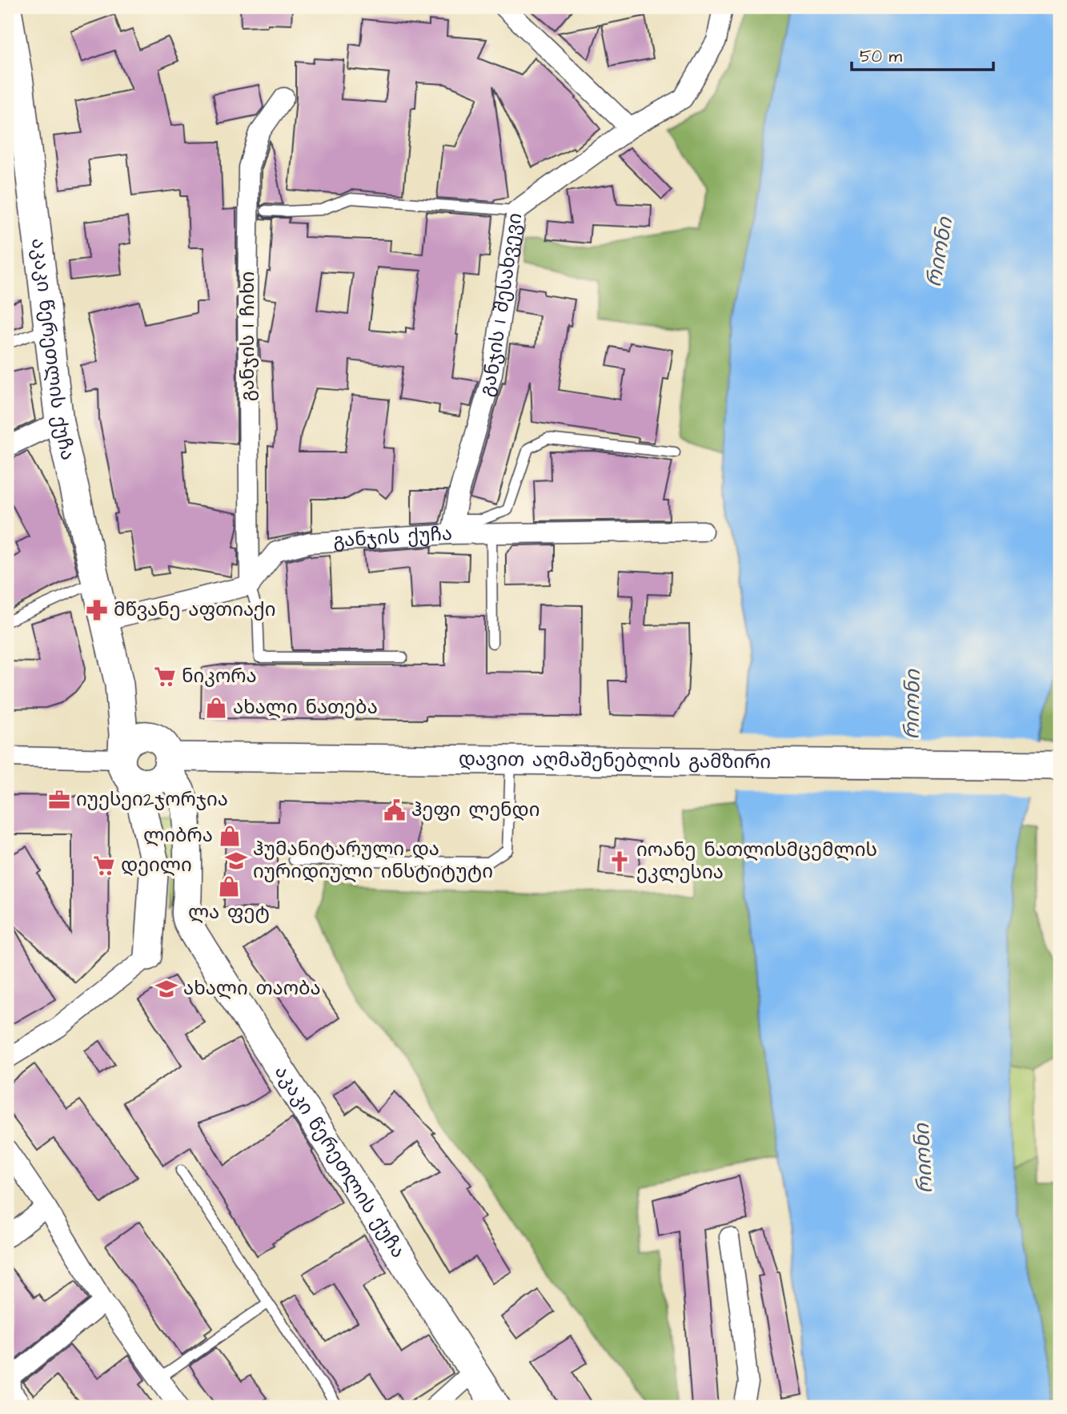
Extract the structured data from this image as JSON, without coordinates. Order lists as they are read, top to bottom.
{
  "streets": {
    "main road": ["აკაკი წერეთლის ქუჩა", "დავით აღმაშენებლის გამზირი"],
    "street": ["განჯის I შესახვევი", "განჯის I ჩიხი", "განჯის ქუჩა"]
  },
  "crossings": [
    ["განჯის I შესახვევი", "განჯის ქუჩა"],
    ["განჯის I ჩიხი", "განჯის ქუჩა"],
    ["აკაკი წერეთლის ქუჩა", "დავით აღმაშენებლის გამზირი"]
  ],
  "water": ["რიონი"],
  "places": {
    "pharmacy": ["მწვანე აფთიაქი"],
    "supermarket": ["ნიკორა", "დეილი"],
    "shop": ["ახალი ნათება", "ლიბრა", "ლა ფეტ"],
    "office": ["იუესეი2ჯორჯია"],
    "public building": ["ჰეფი ლენდი"],
    "school or university": ["ჰუმანიტარული და იურიდიული ინსტიტუტი", "ახალი თაობა"],
    "church": ["იოანე ნათლისმცემლის ეკლესია"]
  },
  "scale_bar": "50 m"
}
